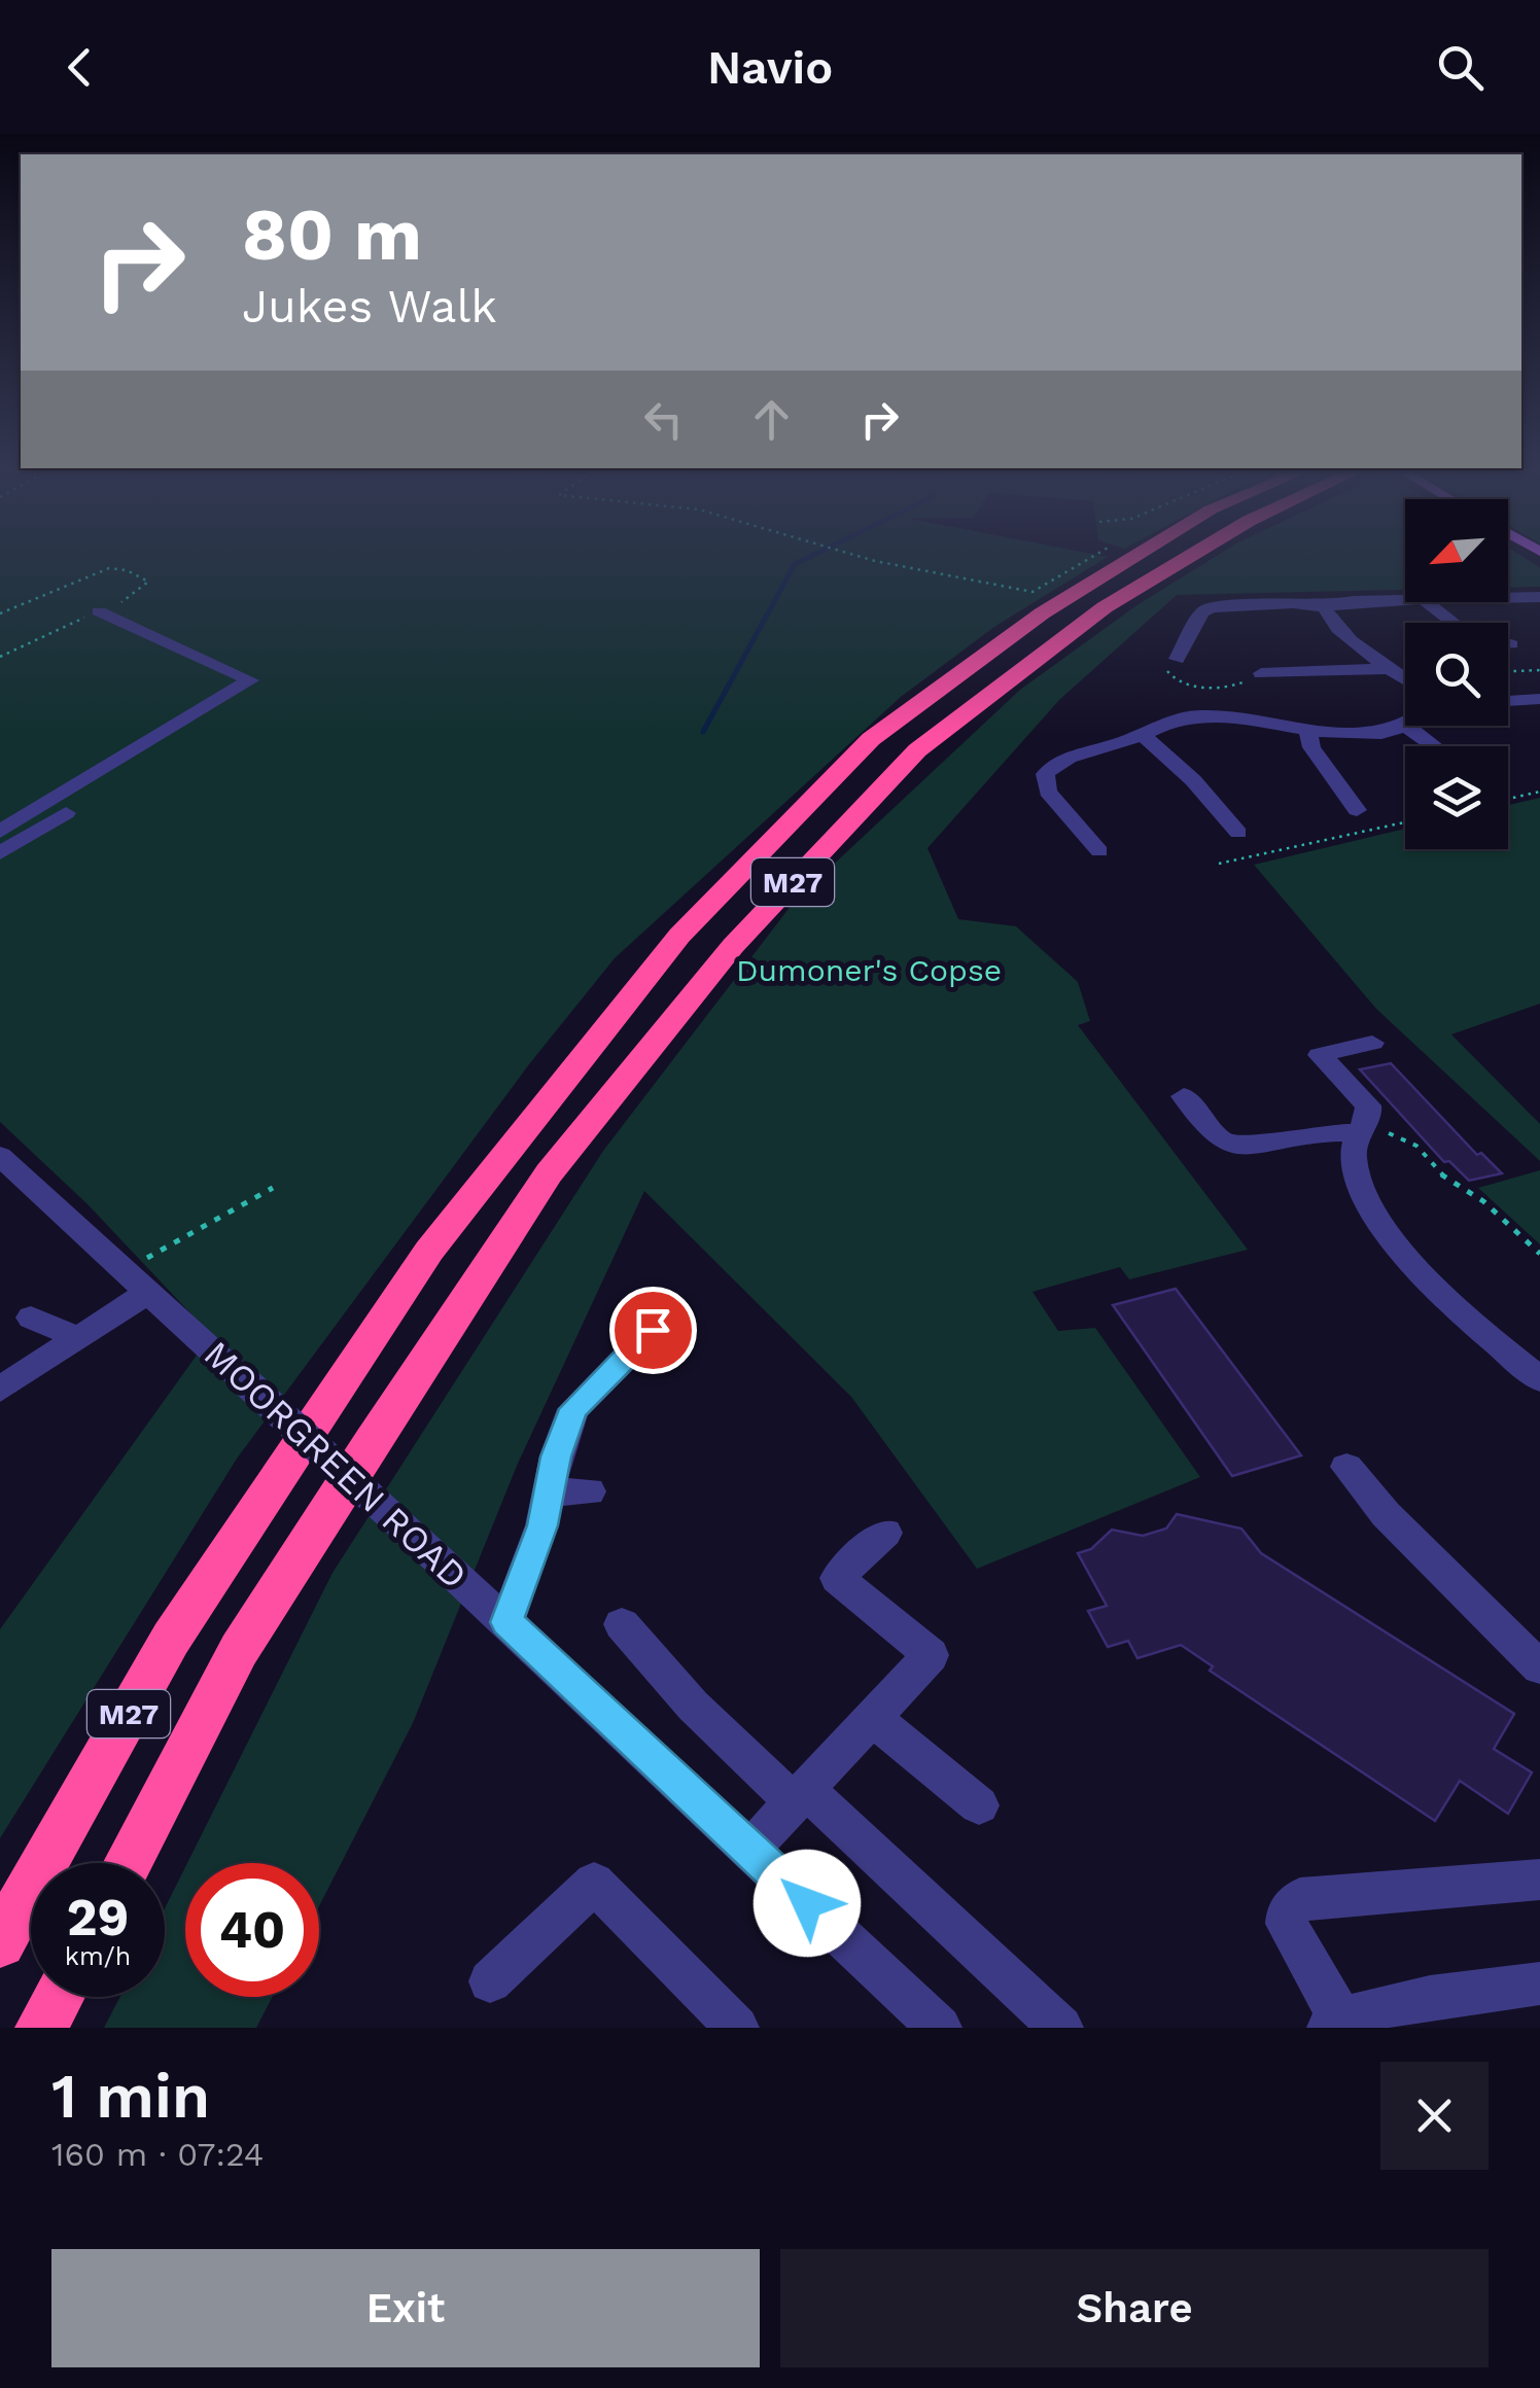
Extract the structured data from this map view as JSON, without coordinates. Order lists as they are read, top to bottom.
{
  "streets": {
    "highway": ["M27"],
    "street": ["MOORGREEN ROAD"]
  },
  "parks": ["Dumoner's Copse"],
  "north": "bottom left",
  "page": {
    "header": "Navio",
    "turn": ["80 m", "Jukes Walk"],
    "speed": "29 km/h",
    "limit": "40",
    "heading": ["1 min", "160 m · 07:24"],
    "buttons": ["Exit", "Share"]
  }
}
